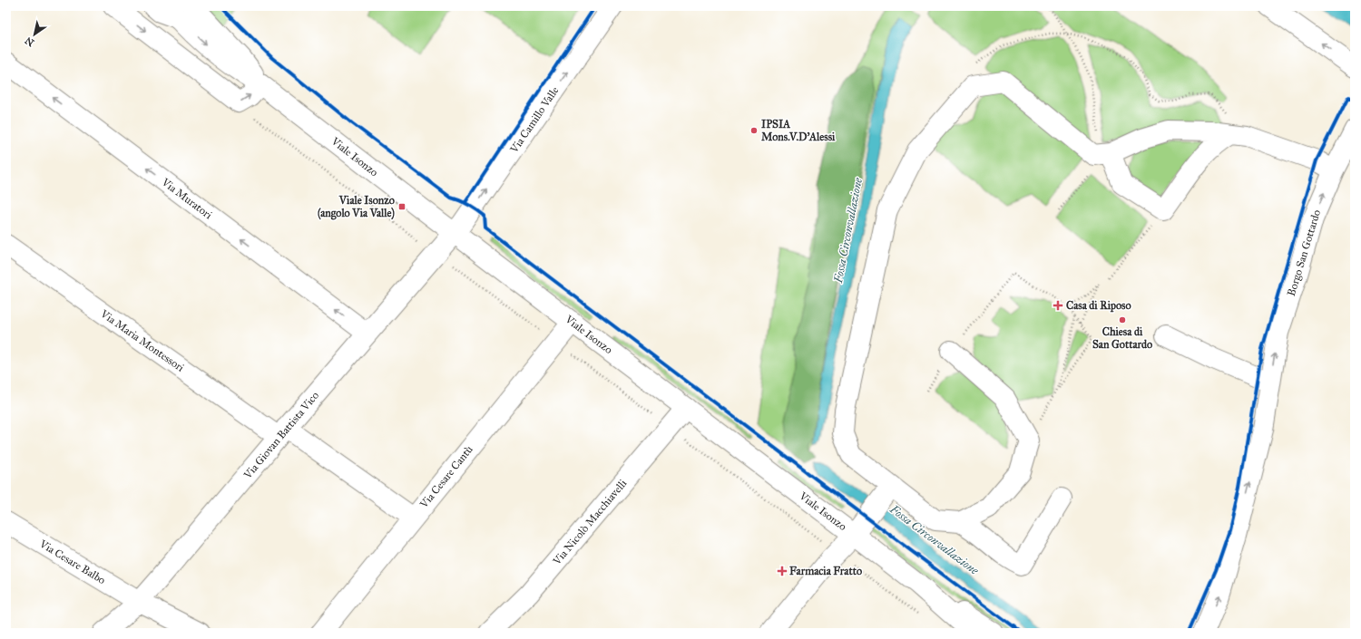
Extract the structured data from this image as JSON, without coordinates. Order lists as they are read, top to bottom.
{
  "streets": {
    "street": [
      "Via Camillo Valle",
      "Viale Isonzo",
      "Via Muratori",
      "Borgo San Gottardo",
      "Via Maria Montessori",
      "Via Giovan Battista Vico",
      "Via Cesare Cantù",
      "Via Nicolò Macchiavelli",
      "Via Cesare Balbo"
    ]
  },
  "crossings": [
    ["Via Camillo Valle", "Viale Isonzo"],
    ["Via Camillo Valle", "Via Giovan Battista Vico"],
    ["Viale Isonzo", "Via Giovan Battista Vico"],
    ["Viale Isonzo", "Via Cesare Cantù"],
    ["Viale Isonzo", "Via Nicolò Macchiavelli"],
    ["Via Muratori", "Via Giovan Battista Vico"],
    ["Via Maria Montessori", "Via Giovan Battista Vico"],
    ["Via Maria Montessori", "Via Cesare Cantù"],
    ["Via Giovan Battista Vico", "Via Cesare Balbo"]
  ],
  "one_way": ["Via Camillo Valle", "Borgo San Gottardo"],
  "water": ["Fossa Circonvallazione"],
  "places": {
    "other": ["IPSIA Mons.V.D'Alessi", "Chiesa di San Gottardo"],
    "transit": ["Viale Isonzo (angolo Via Valle)"],
    "health": ["Casa di Riposo", "Farmacia Fratto"]
  },
  "north": "bottom left"
}
